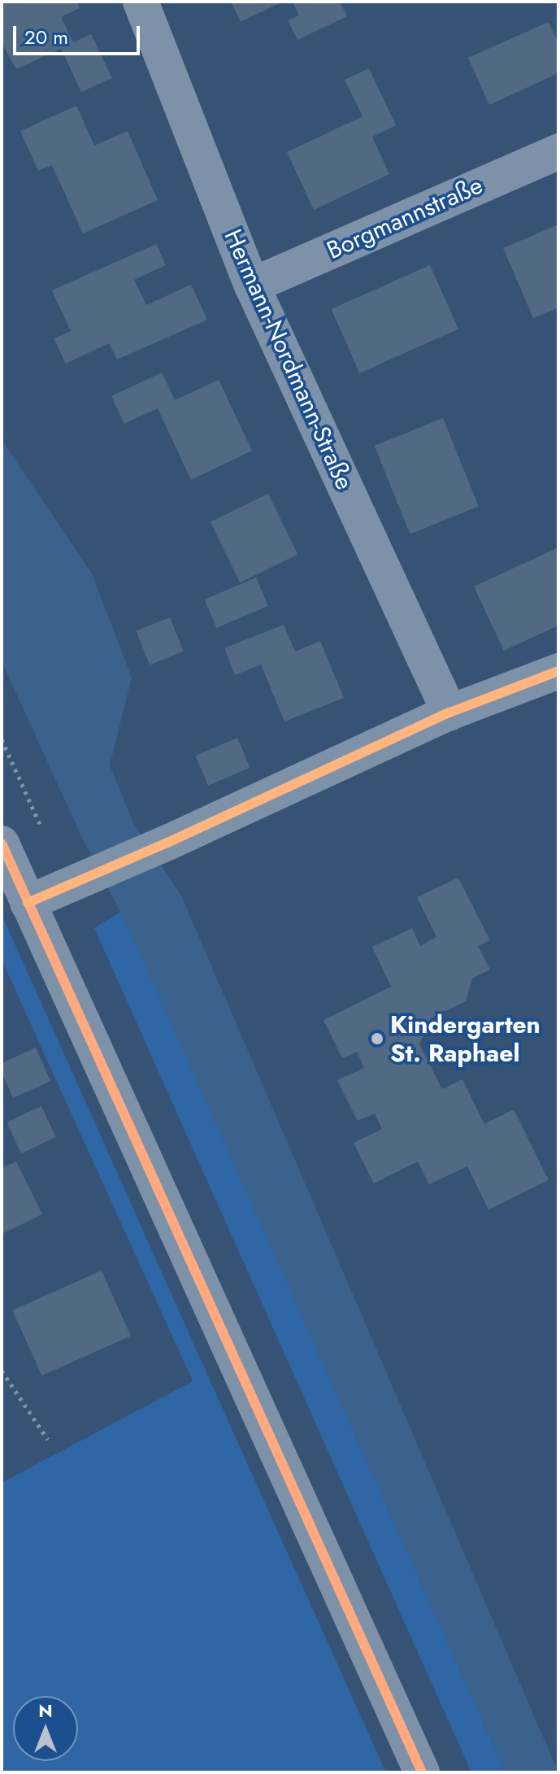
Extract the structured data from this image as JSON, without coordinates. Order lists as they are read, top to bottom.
{
  "streets": {
    "street": ["Borgmannstraße", "Hermann-Nordmann-Straße"]
  },
  "crossings": [
    ["Borgmannstraße", "Hermann-Nordmann-Straße"]
  ],
  "places": ["Kindergarten St. Raphael"],
  "scale_bar": "20 m",
  "north": "top"
}
